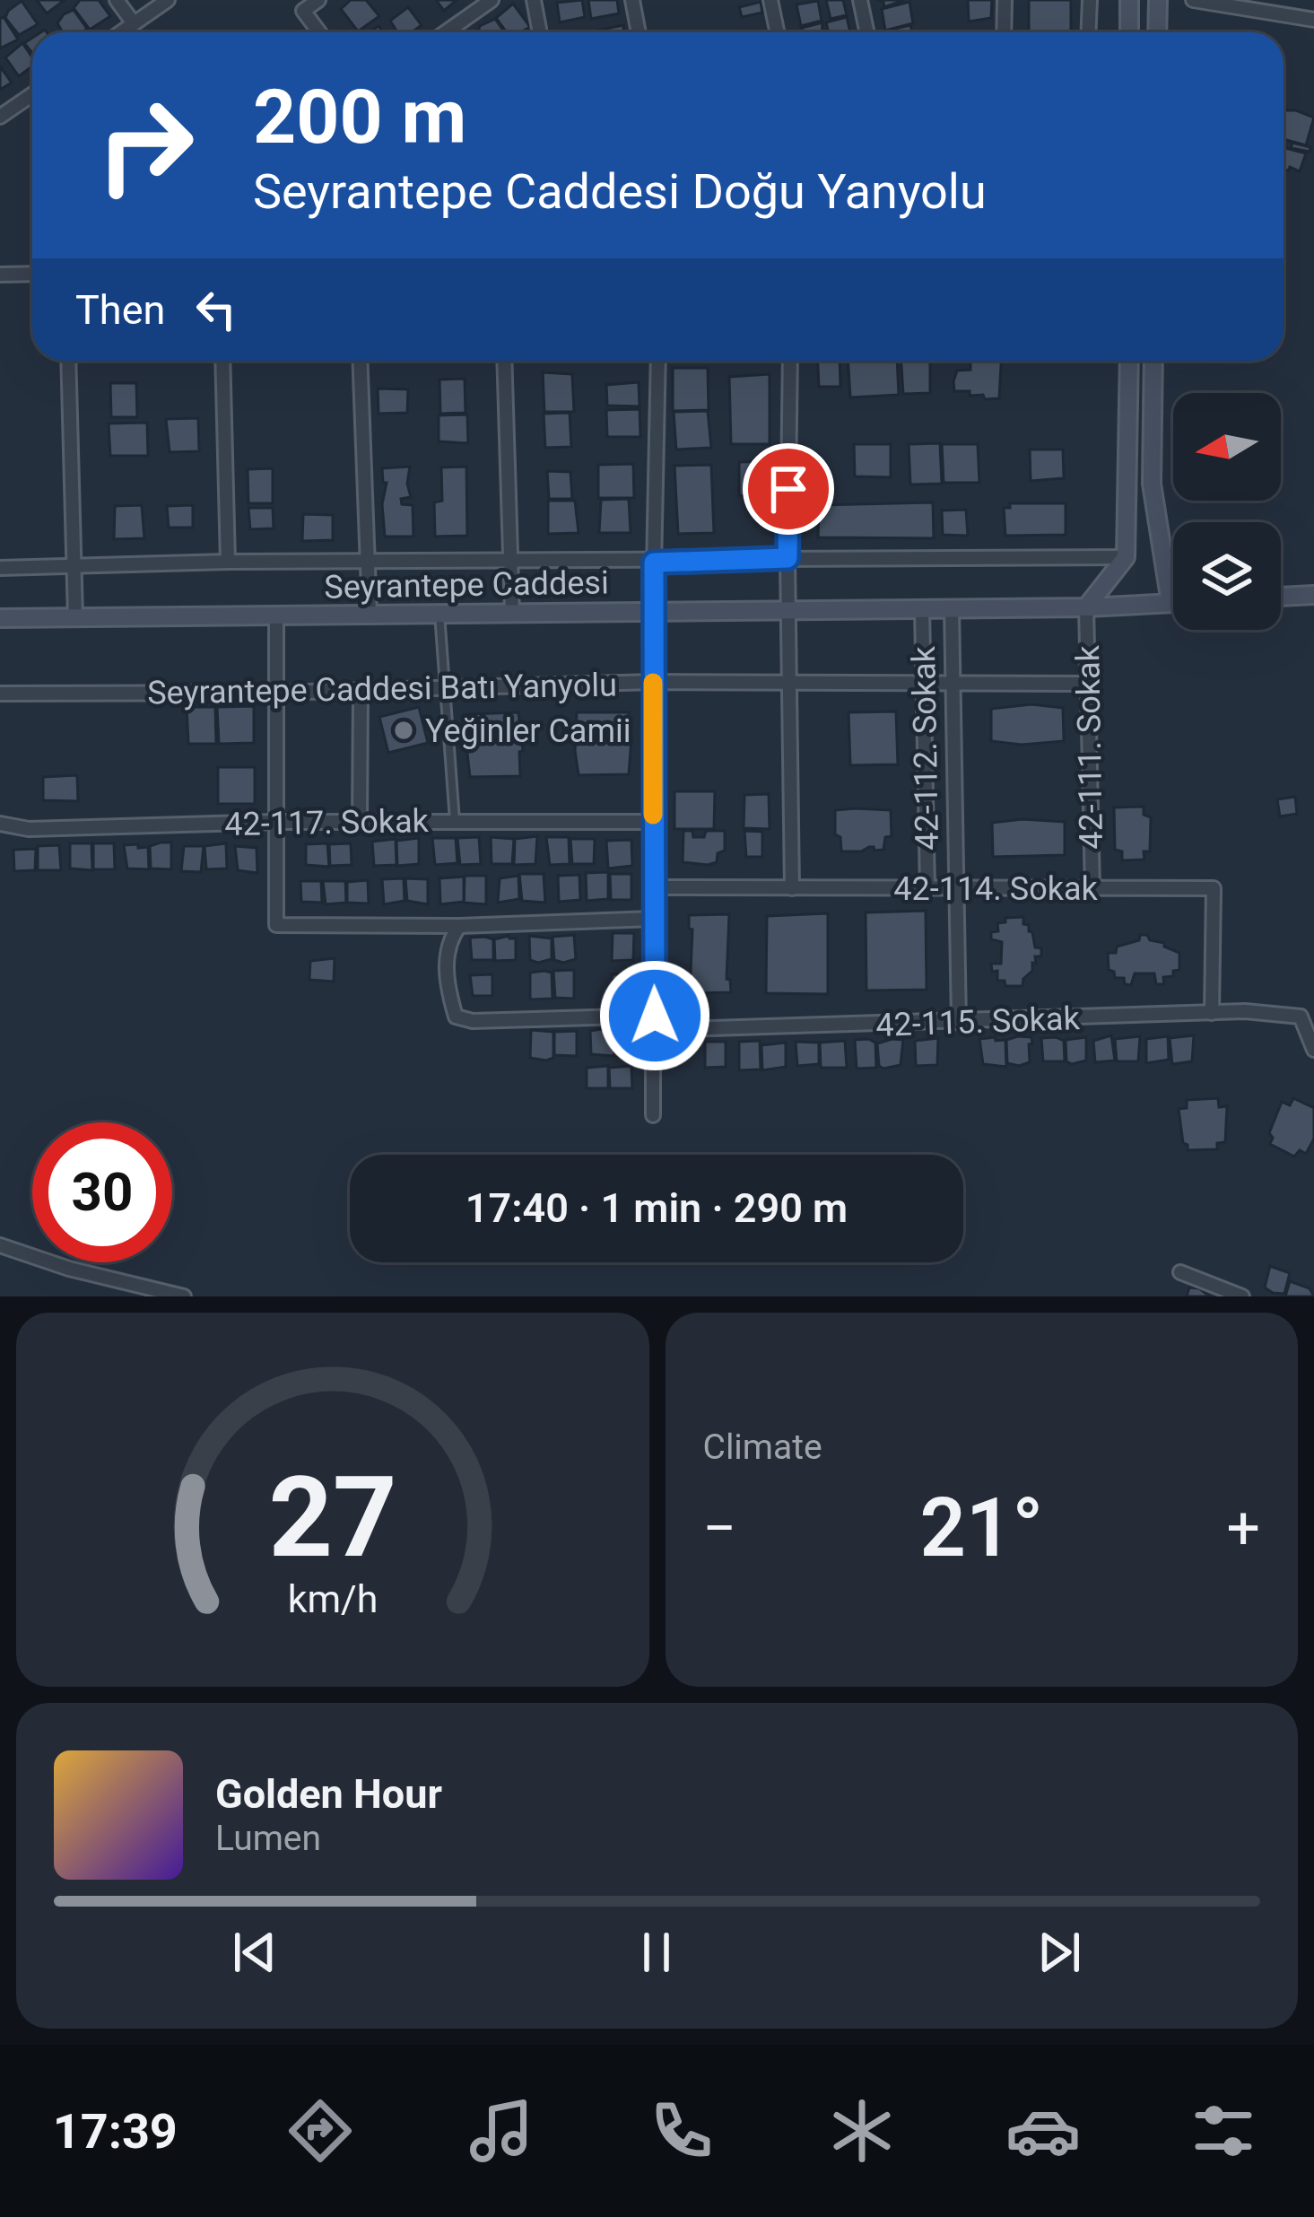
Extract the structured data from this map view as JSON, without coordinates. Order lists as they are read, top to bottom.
{
  "streets": {
    "street": [
      "Seyrantepe Caddesi",
      "Seyrantepe Caddesi Batı Yanyolu",
      "42-111. Sokak",
      "42-112. Sokak",
      "42-117. Sokak",
      "42-114. Sokak",
      "42-115. Sokak"
    ]
  },
  "crossings": [
    ["Seyrantepe Caddesi", "42-111. Sokak"],
    ["Seyrantepe Caddesi", "42-112. Sokak"],
    ["Seyrantepe Caddesi Batı Yanyolu", "42-111. Sokak"],
    ["Seyrantepe Caddesi Batı Yanyolu", "42-112. Sokak"],
    ["42-111. Sokak", "42-114. Sokak"],
    ["42-112. Sokak", "42-114. Sokak"],
    ["42-112. Sokak", "42-115. Sokak"],
    ["42-114. Sokak", "42-115. Sokak"]
  ],
  "places": ["Yeğinler Camii"],
  "north": "left",
  "page": {
    "turn": ["200 m", "Seyrantepe Caddesi Doğu Yanyolu"],
    "then": "Then",
    "limit": "30",
    "trip": "17:40 · 1 min · 290 m",
    "tile": "Climate",
    "heat": ["−", "21°", "+"],
    "song": ["Golden Hour", "Lumen"],
    "tabs": "17:39",
    "gauge": ["27", "km/h"]
  }
}
